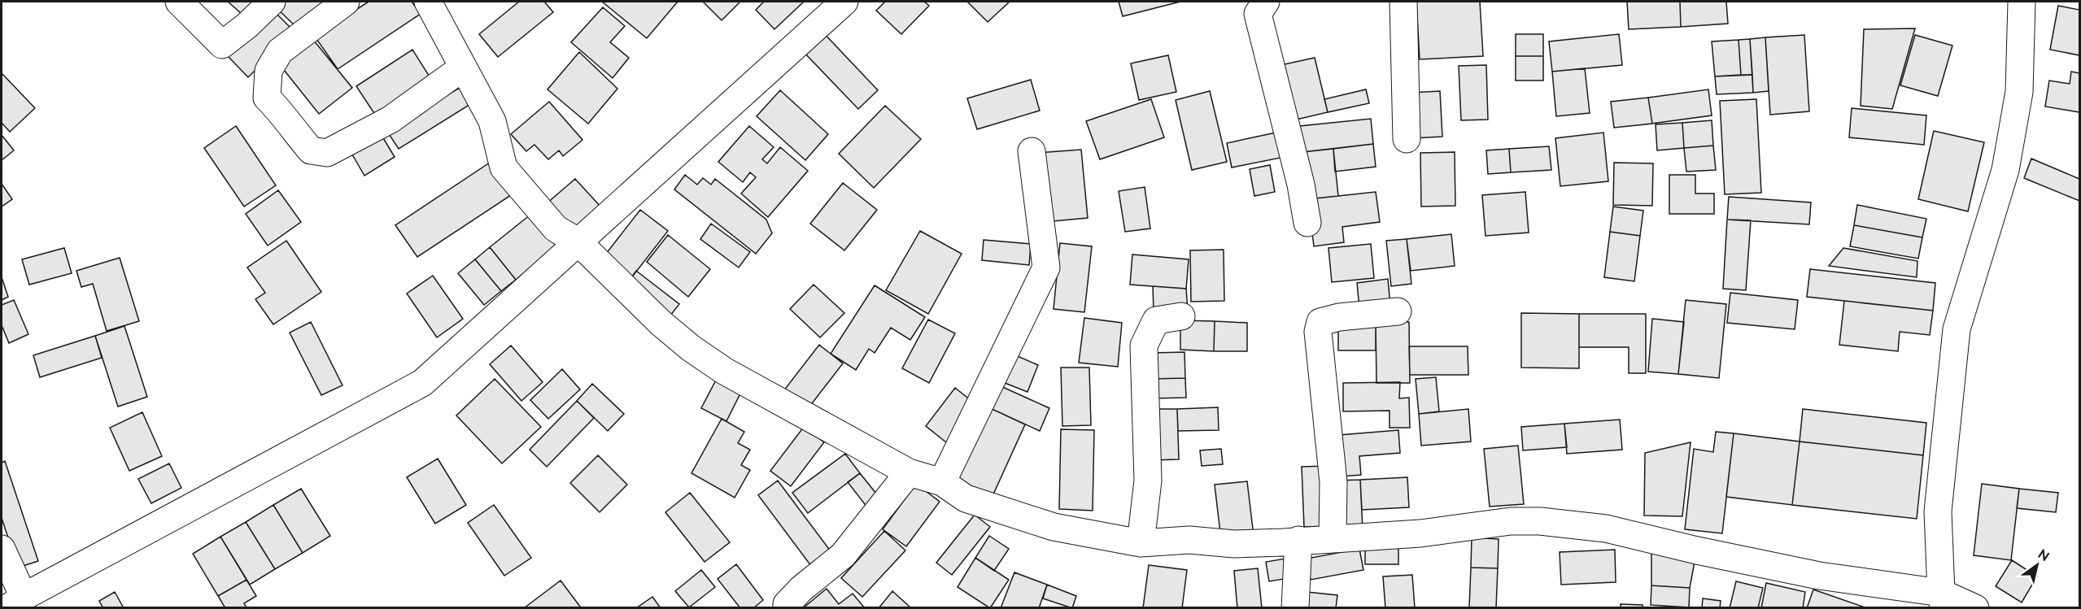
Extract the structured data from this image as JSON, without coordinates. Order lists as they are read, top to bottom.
{
  "north": "top right"
}
